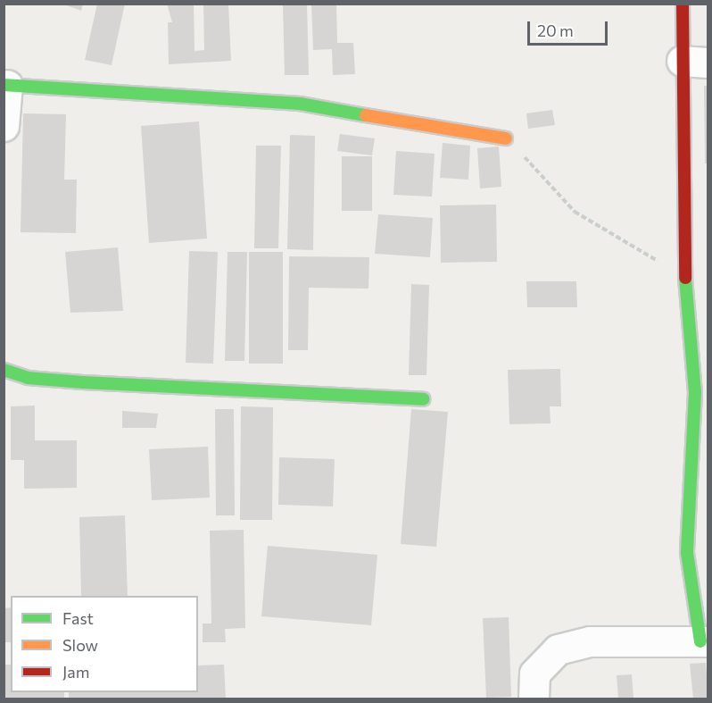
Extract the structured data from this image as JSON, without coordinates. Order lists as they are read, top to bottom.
{
  "legend": ["Fast", "Slow", "Jam"],
  "scale_bar": "20 m"
}
